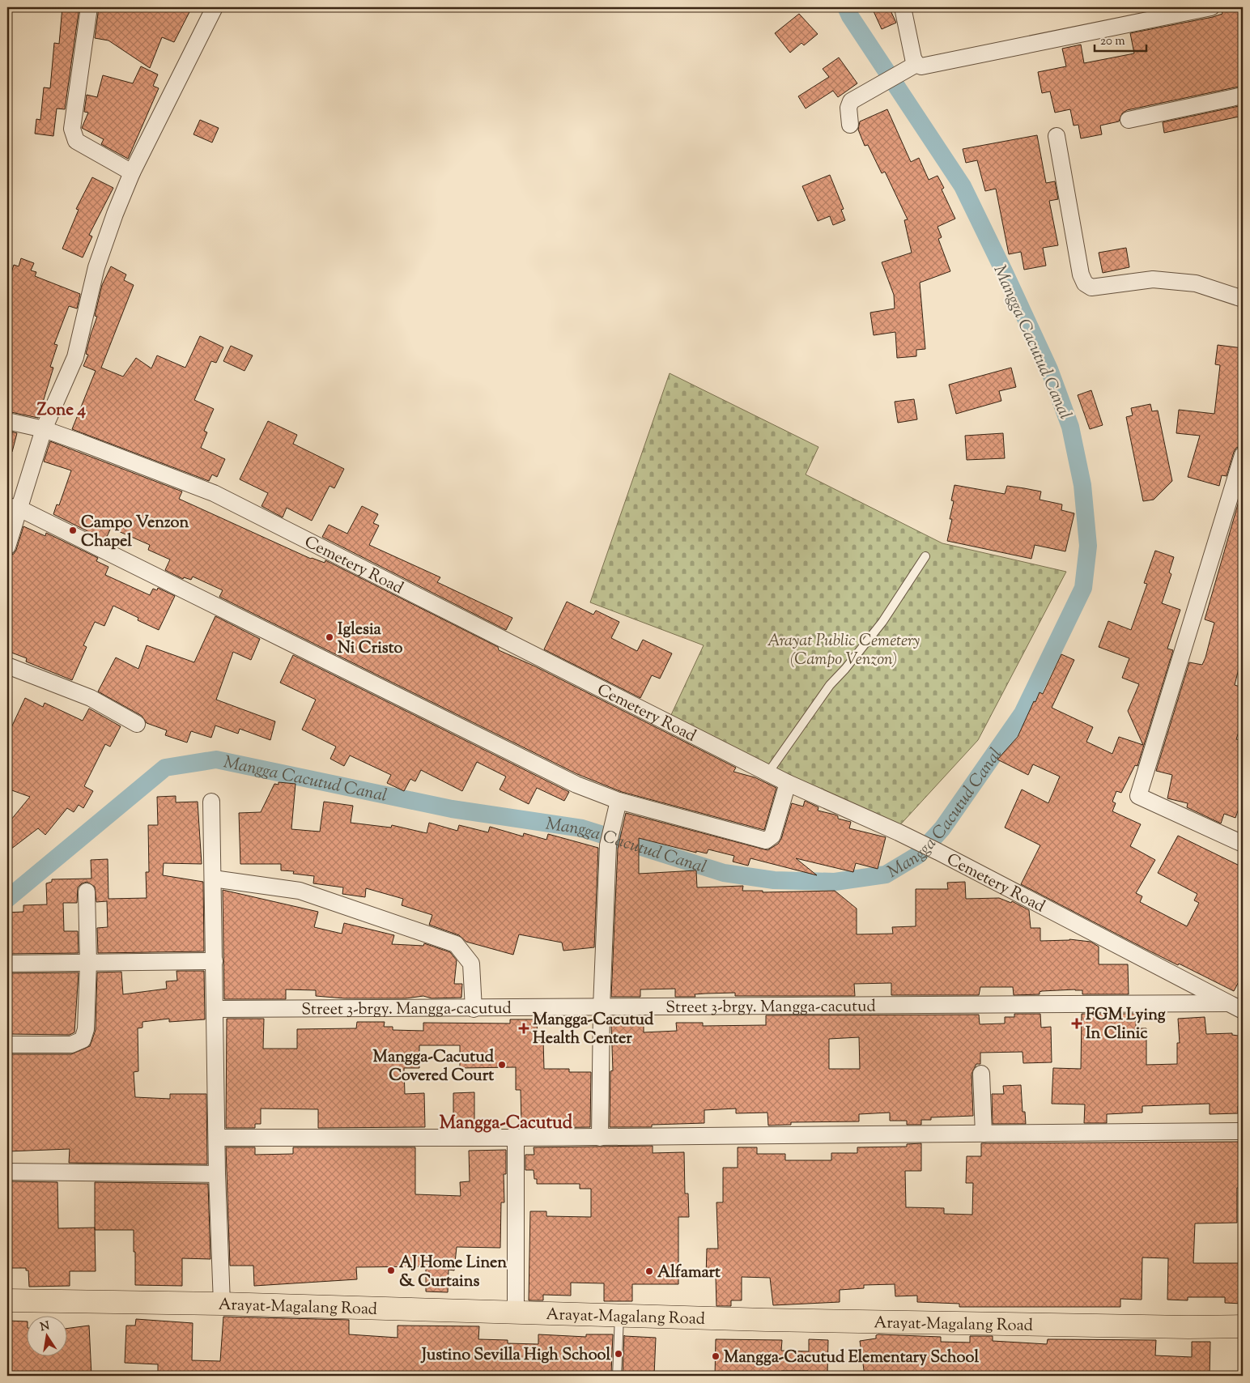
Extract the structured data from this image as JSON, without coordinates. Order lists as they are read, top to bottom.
{
  "streets": {
    "main road": ["Arayat-Magalang Road"],
    "street": ["Cemetery Road", "Street 3-brgy. Mangga-cacutud"]
  },
  "crossings": [
    ["Cemetery Road", "Street 3-brgy. Mangga-cacutud"]
  ],
  "districts": ["Zone 4", "Mangga-Cacutud"],
  "water": ["Mangga Cacutud Canal"],
  "parks": ["Arayat Public Cemetery (Campo Venzon)"],
  "places": {
    "other": [
      "Campo Venzon Chapel",
      "Iglesia Ni Cristo",
      "Mangga-Cacutud Covered Court",
      "AJ Home Linen & Curtains",
      "Alfamart",
      "Justino Sevilla High School",
      "Mangga-Cacutud Elementary School"
    ],
    "health": ["FGM Lying In Clinic", "Mangga-Cacutud Health Center"]
  },
  "scale_bar": "20 m",
  "north": "top"
}
